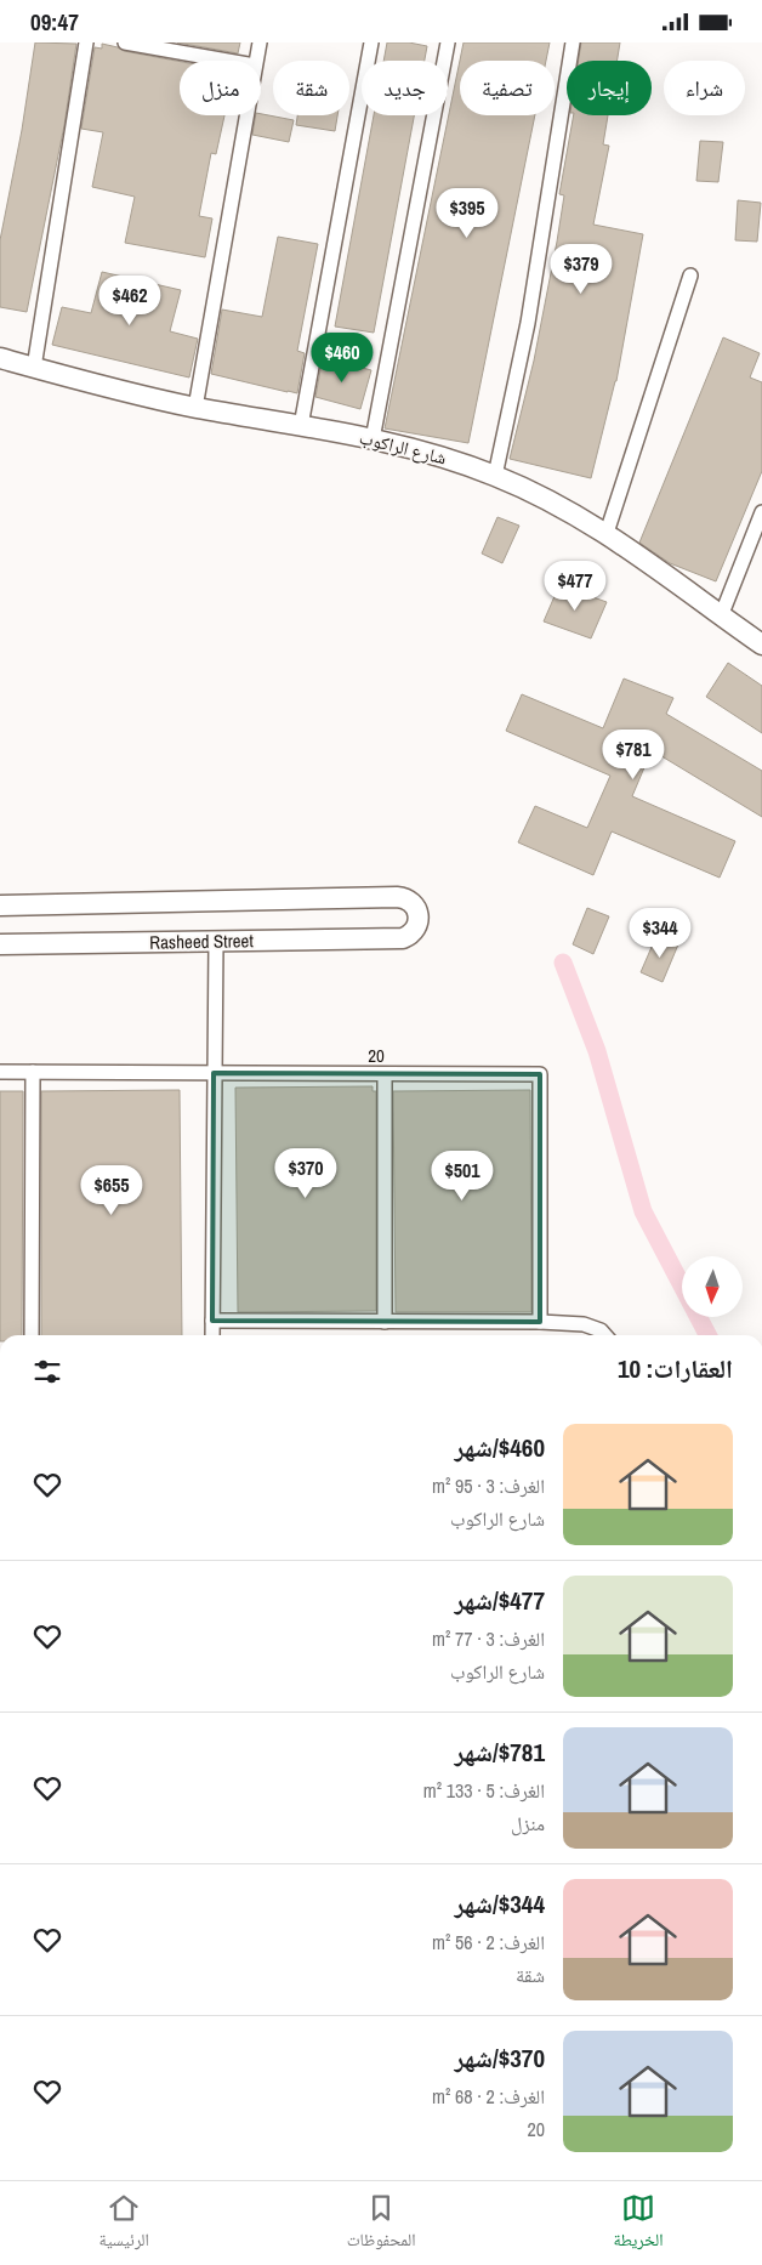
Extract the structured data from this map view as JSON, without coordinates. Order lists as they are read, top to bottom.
{
  "streets": {
    "street": ["شارع الراكوب", "Rasheed Street", "20"]
  },
  "north": "bottom",
  "page": {
    "status": "09:47",
    "chip": [
      "شراء",
      "إيجار",
      "تصفية",
      "جديد",
      "شقة",
      "منزل"
    ],
    "price": [
      "$395",
      "$379",
      "$462",
      "$460",
      "$477",
      "$781",
      "$344",
      "$370",
      "$501",
      "$655"
    ],
    "heading": "العقارات: 10",
    "list": [
      {
        "name": "$460/شهر",
        "note": "الغرف: 3 · 95 m² · شارع الراكوب"
      },
      {
        "name": "$477/شهر",
        "note": "الغرف: 3 · 77 m² · شارع الراكوب"
      },
      {
        "name": "$781/شهر",
        "note": "الغرف: 5 · 133 m² · منزل"
      },
      {
        "name": "$344/شهر",
        "note": "الغرف: 2 · 56 m² · شقة"
      },
      {
        "name": "$370/شهر",
        "note": "الغرف: 2 · 68 m² · 20"
      }
    ],
    "tabs": ["الخريطة", "المحفوظات", "الرئيسية"]
  }
}
